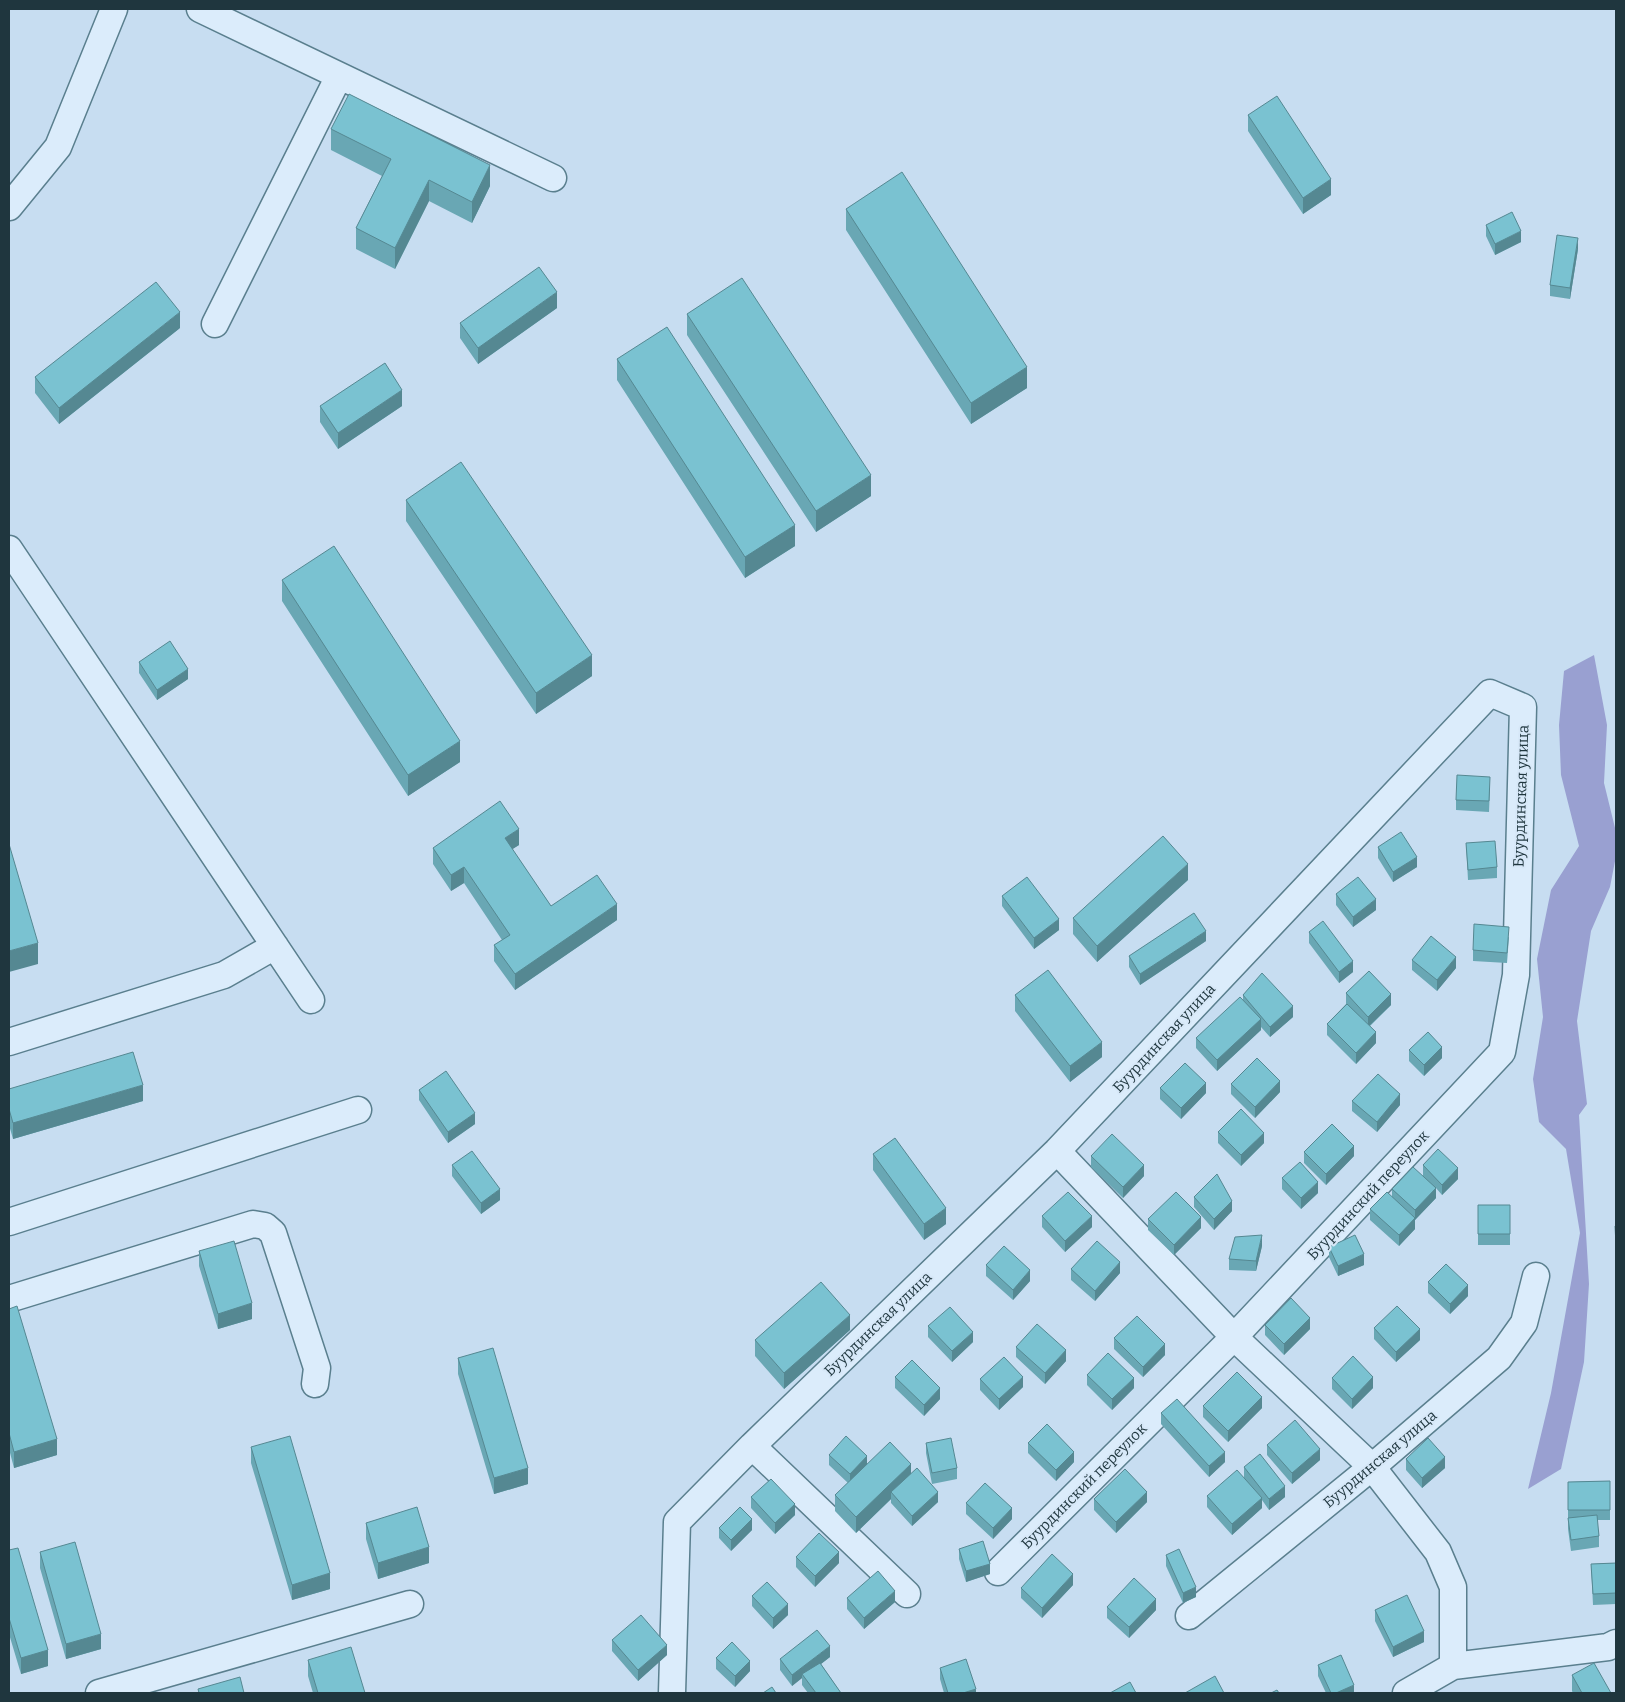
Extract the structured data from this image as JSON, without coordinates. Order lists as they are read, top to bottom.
{
  "streets": {
    "street": ["Буурдинская улица", "Буурдинский переулок"]
  },
  "crossings": [
    ["Буурдинская улица", "Буурдинский переулок"]
  ]
}
